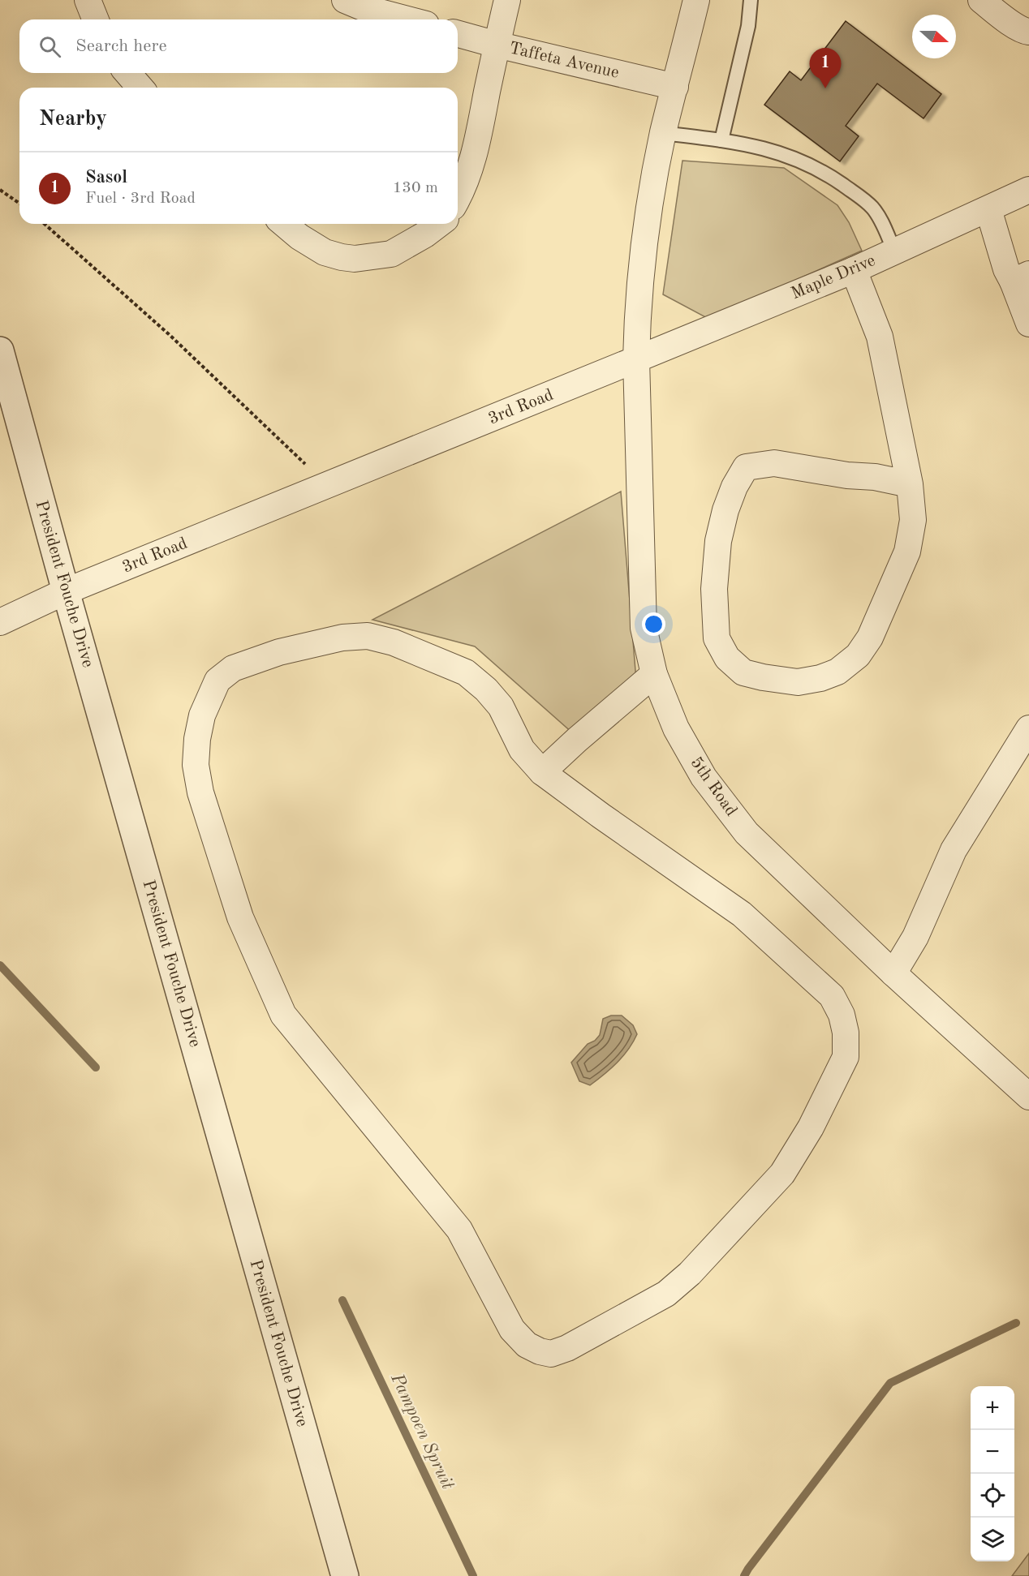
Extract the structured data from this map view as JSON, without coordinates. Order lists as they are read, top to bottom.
{
  "streets": {
    "street": [
      "Taffeta Avenue",
      "Maple Drive",
      "3rd Road",
      "President Fouche Drive",
      "5th Road"
    ]
  },
  "crossings": [
    ["Maple Drive", "3rd Road"],
    ["Maple Drive", "5th Road"],
    ["3rd Road", "President Fouche Drive"],
    ["3rd Road", "5th Road"]
  ],
  "water": ["Pampoen Spruit"],
  "north": "right",
  "page": {
    "search": "Search here",
    "pins": "1",
    "heading": "Nearby",
    "list": [
      {
        "mark": "1",
        "name": "Sasol",
        "note": "Fuel · 3rd Road",
        "value": "130 m"
      }
    ],
    "map_buttons": ["+", "−"]
  }
}
